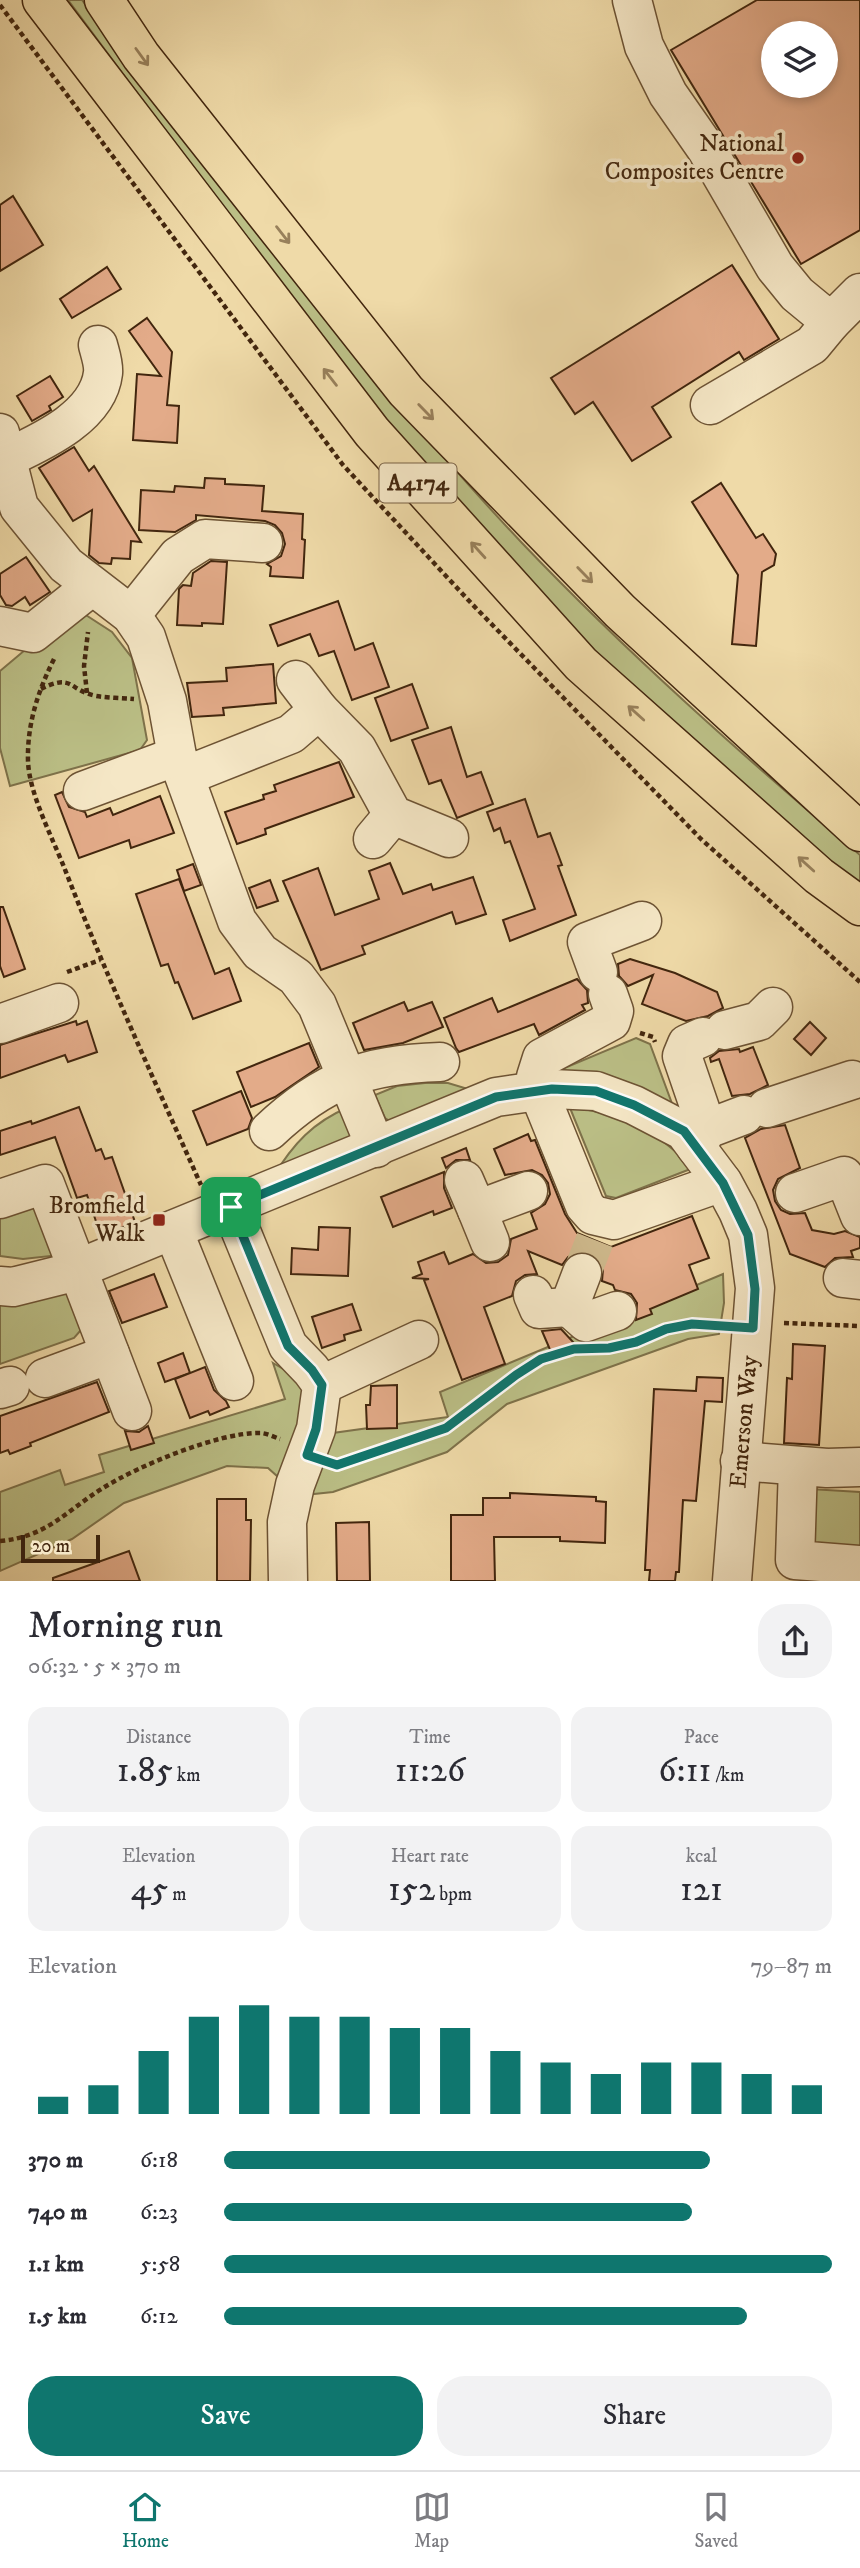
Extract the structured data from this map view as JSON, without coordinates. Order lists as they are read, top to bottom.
{
  "streets": {
    "highway": ["A4174"],
    "street": ["Emerson Way"]
  },
  "places": {
    "other": ["National Composites Centre"],
    "transit": ["Bromfield Walk"]
  },
  "scale_bar": "20 m",
  "page": {
    "scale": "20 m",
    "heading": ["Morning run", "06:32 · 5 × 370 m"],
    "stats": [
      ["Distance", "1.85 km"],
      ["Time", "11:26"],
      ["Pace", "6:11 /km"],
      ["Elevation", "45 m"],
      ["Heart rate", "152 bpm"],
      ["kcal", "121"]
    ],
    "chart": ["Elevation", "79–87 m"],
    "list": [
      {
        "name": "370 m",
        "note": "6:18"
      },
      {
        "name": "740 m",
        "note": "6:23"
      },
      {
        "name": "1.1 km",
        "note": "5:58"
      },
      {
        "name": "1.5 km",
        "note": "6:12"
      }
    ],
    "buttons": ["Save", "Share"],
    "tabs": ["Home", "Map", "Saved"]
  }
}
